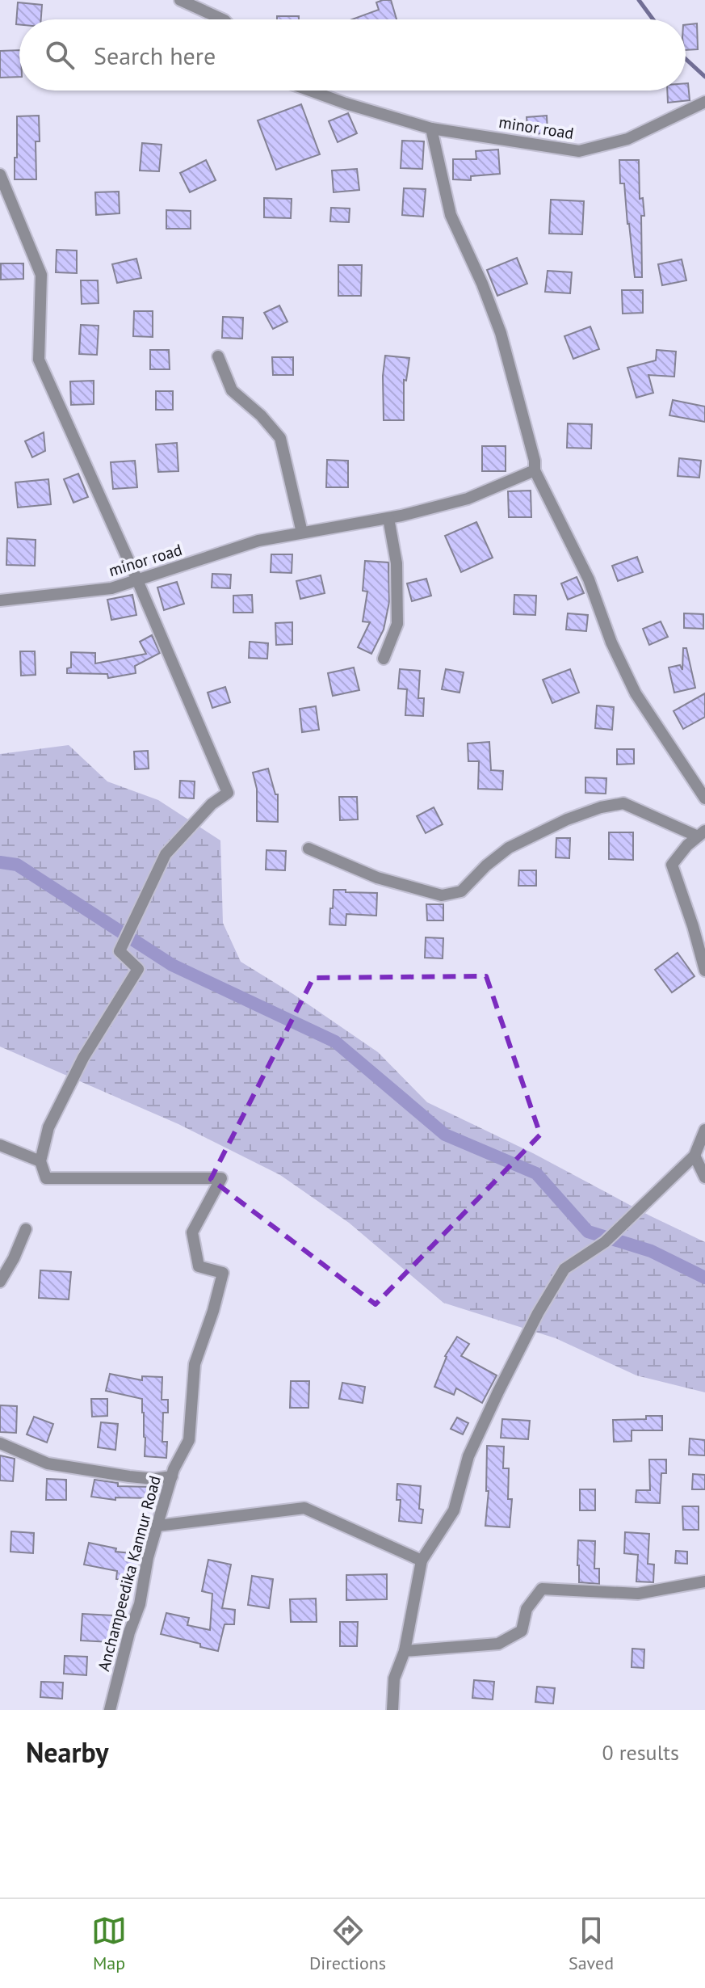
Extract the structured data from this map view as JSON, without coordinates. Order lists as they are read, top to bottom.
{
  "streets": {
    "street": ["minor road", "Anchampeedika Kannur Road"]
  },
  "page": {
    "search": "Search here",
    "heading": ["Nearby", "0 results"],
    "nav": ["Map", "Directions", "Saved"]
  }
}
